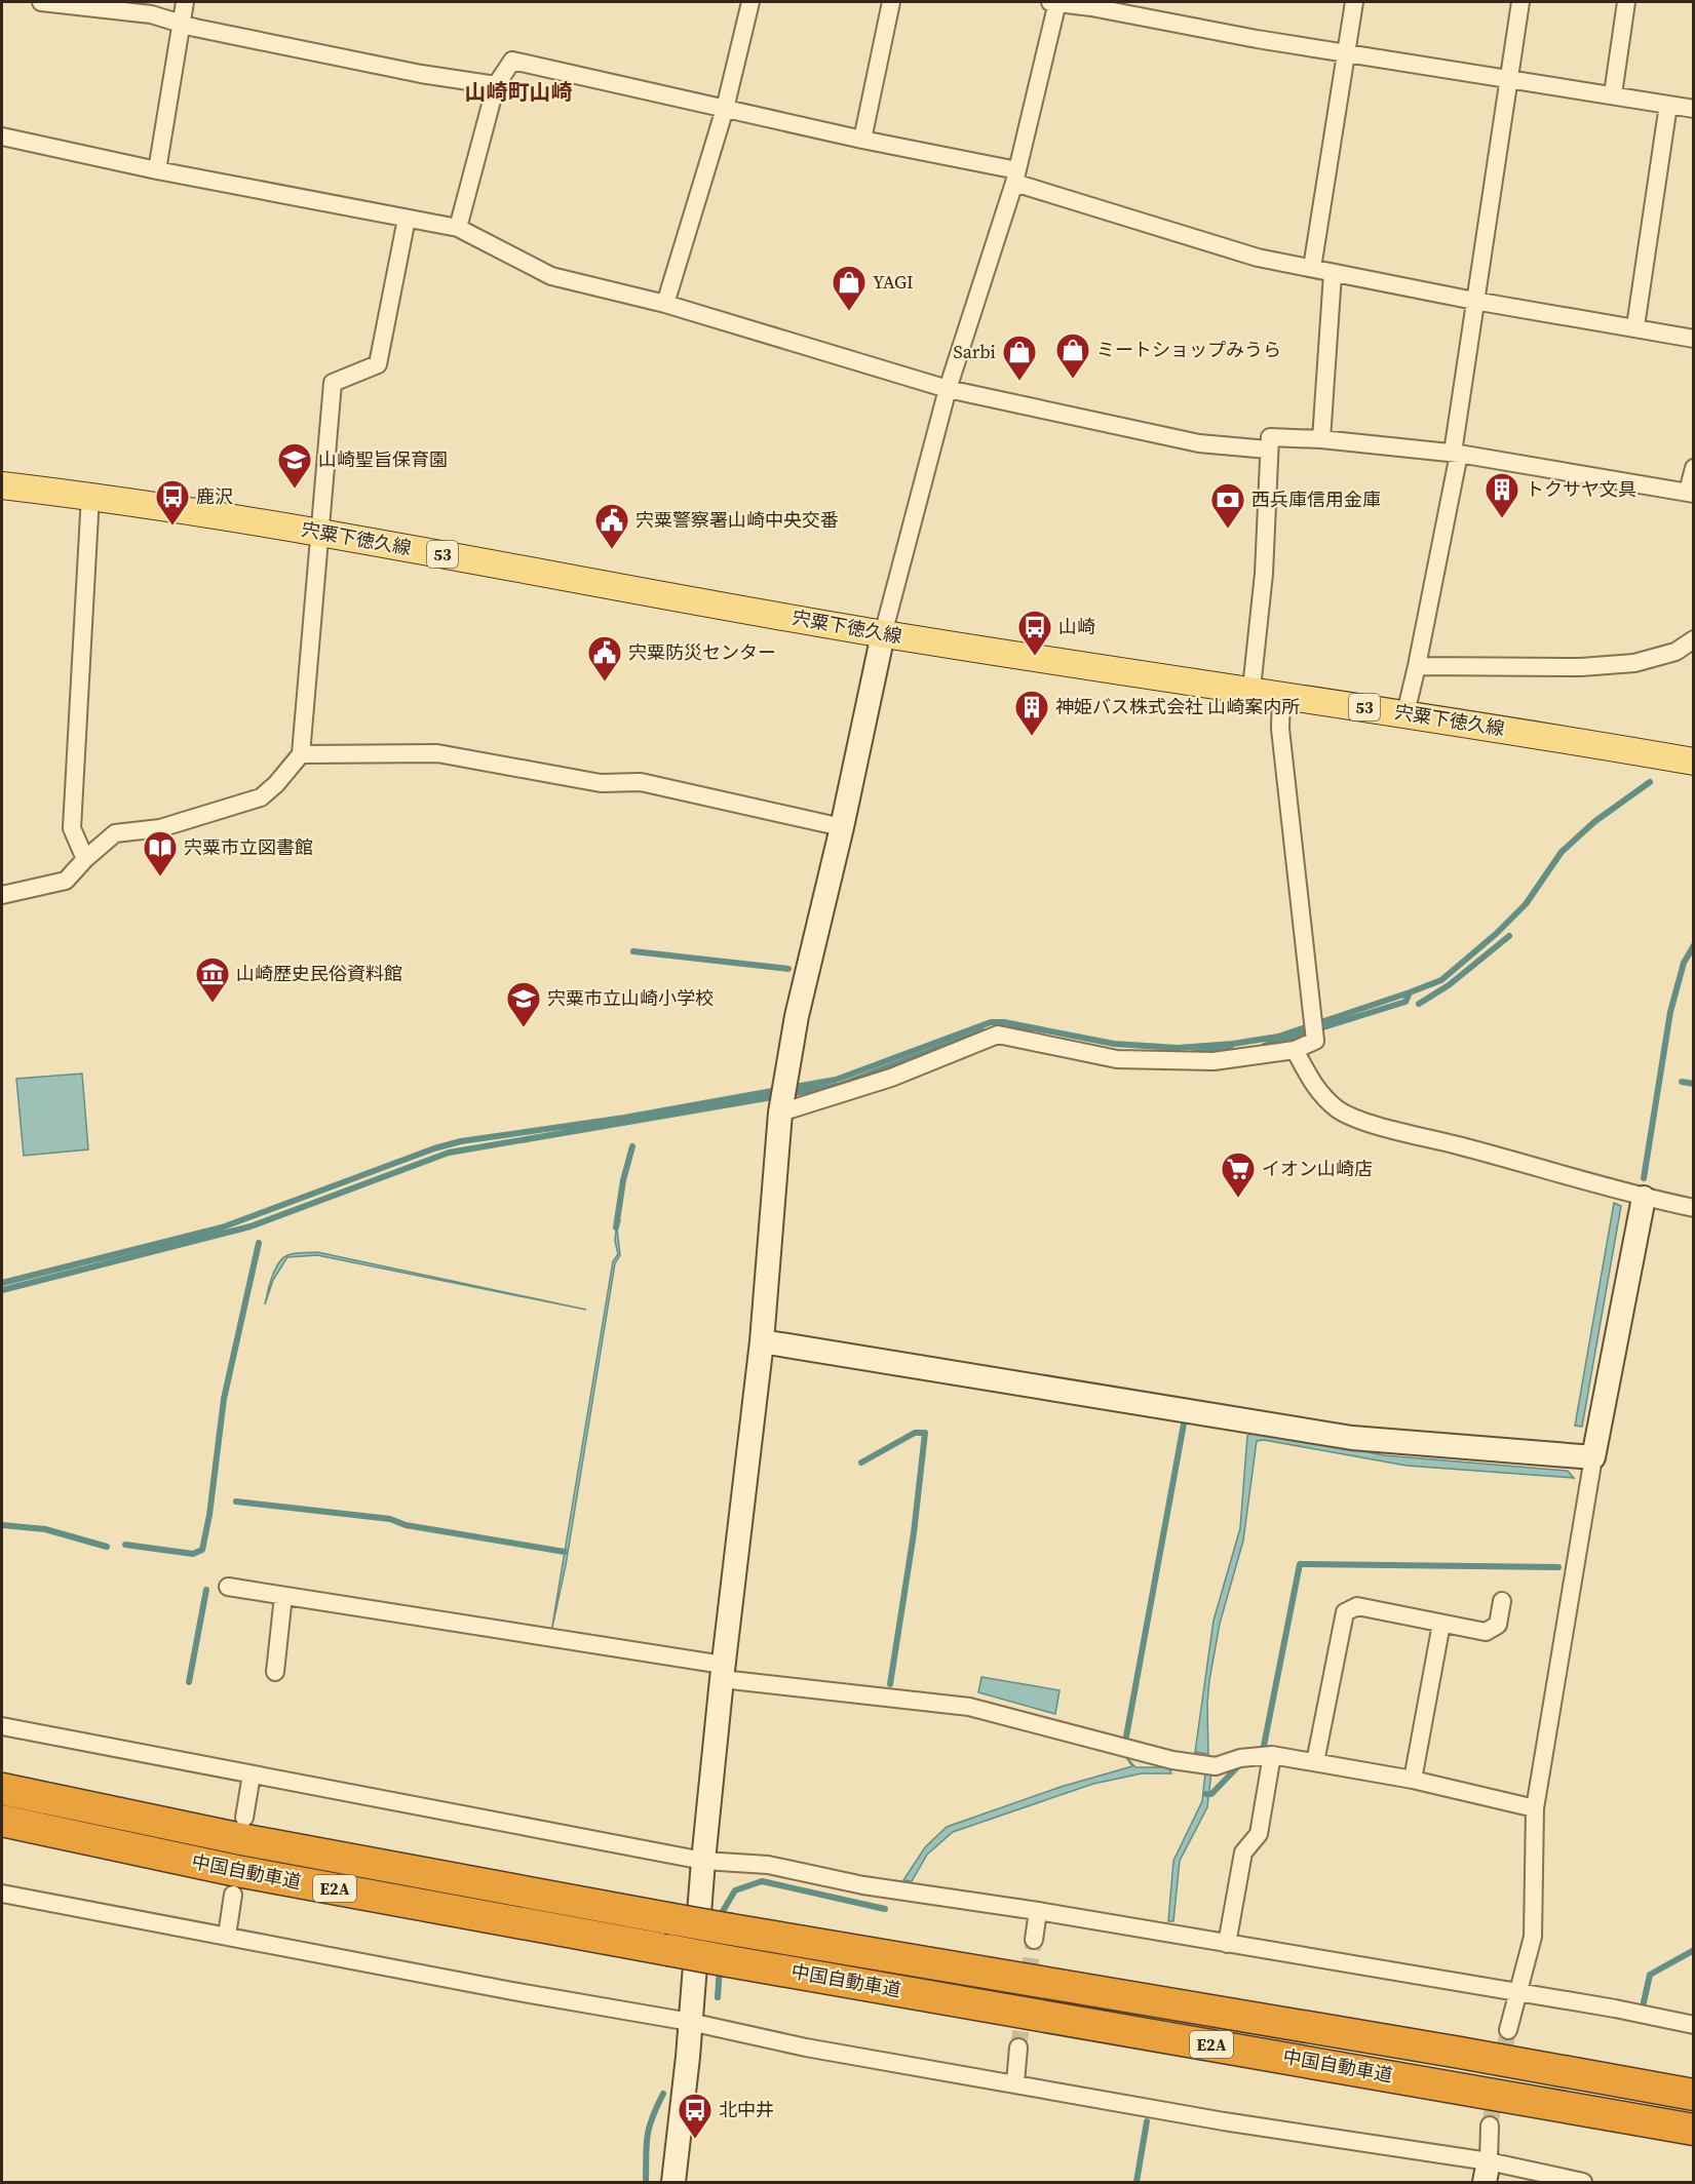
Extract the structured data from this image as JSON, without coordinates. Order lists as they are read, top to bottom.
{
  "streets": {
    "highway": ["中国自動車道", "E2A"],
    "main road": ["宍粟下徳久線", "53"]
  },
  "districts": ["山崎町山崎"],
  "places": {
    "shop": ["YAGI", "ミートショップみうら", "Sarbi"],
    "school or university": ["山崎聖旨保育園", "宍粟市立山崎小学校"],
    "building": ["トクサヤ文具", "神姫バス株式会社 山崎案内所"],
    "bus stop": ["鹿沢", "山崎", "北中井"],
    "bank": ["西兵庫信用金庫"],
    "public building": ["宍粟警察署山崎中央交番", "宍粟防災センター"],
    "library": ["宍粟市立図書館"],
    "museum": ["山崎歴史民俗資料館"],
    "supermarket": ["イオン山崎店"]
  }
}
